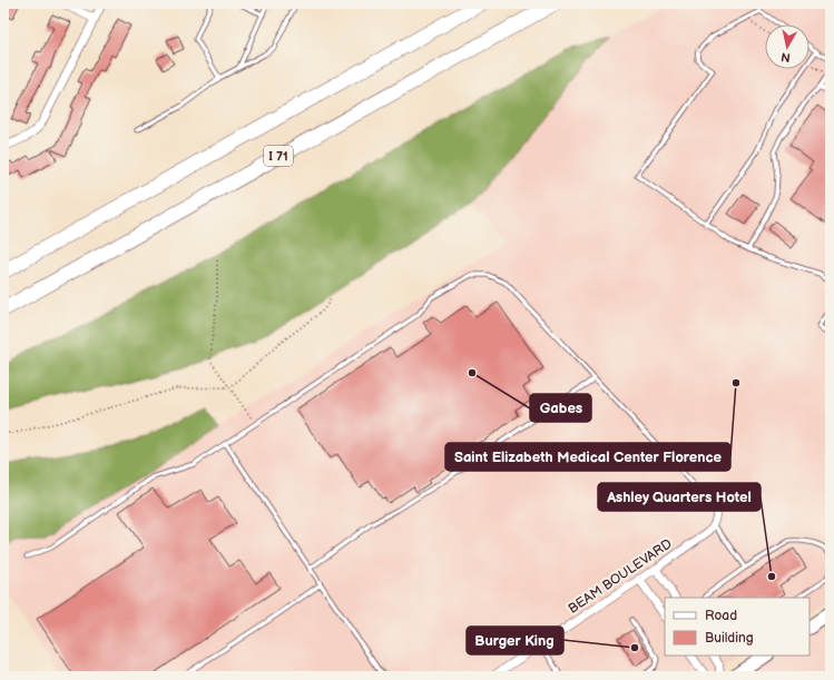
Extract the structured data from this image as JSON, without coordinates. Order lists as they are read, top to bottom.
{
  "streets": {
    "highway": ["I 71"],
    "street": ["BEAM BOULEVARD"]
  },
  "places": [
    "Gabes",
    "Saint Elizabeth Medical Center Florence",
    "Ashley Quarters Hotel",
    "Burger King"
  ],
  "legend": ["Road", "Building"],
  "north": "bottom"
}
